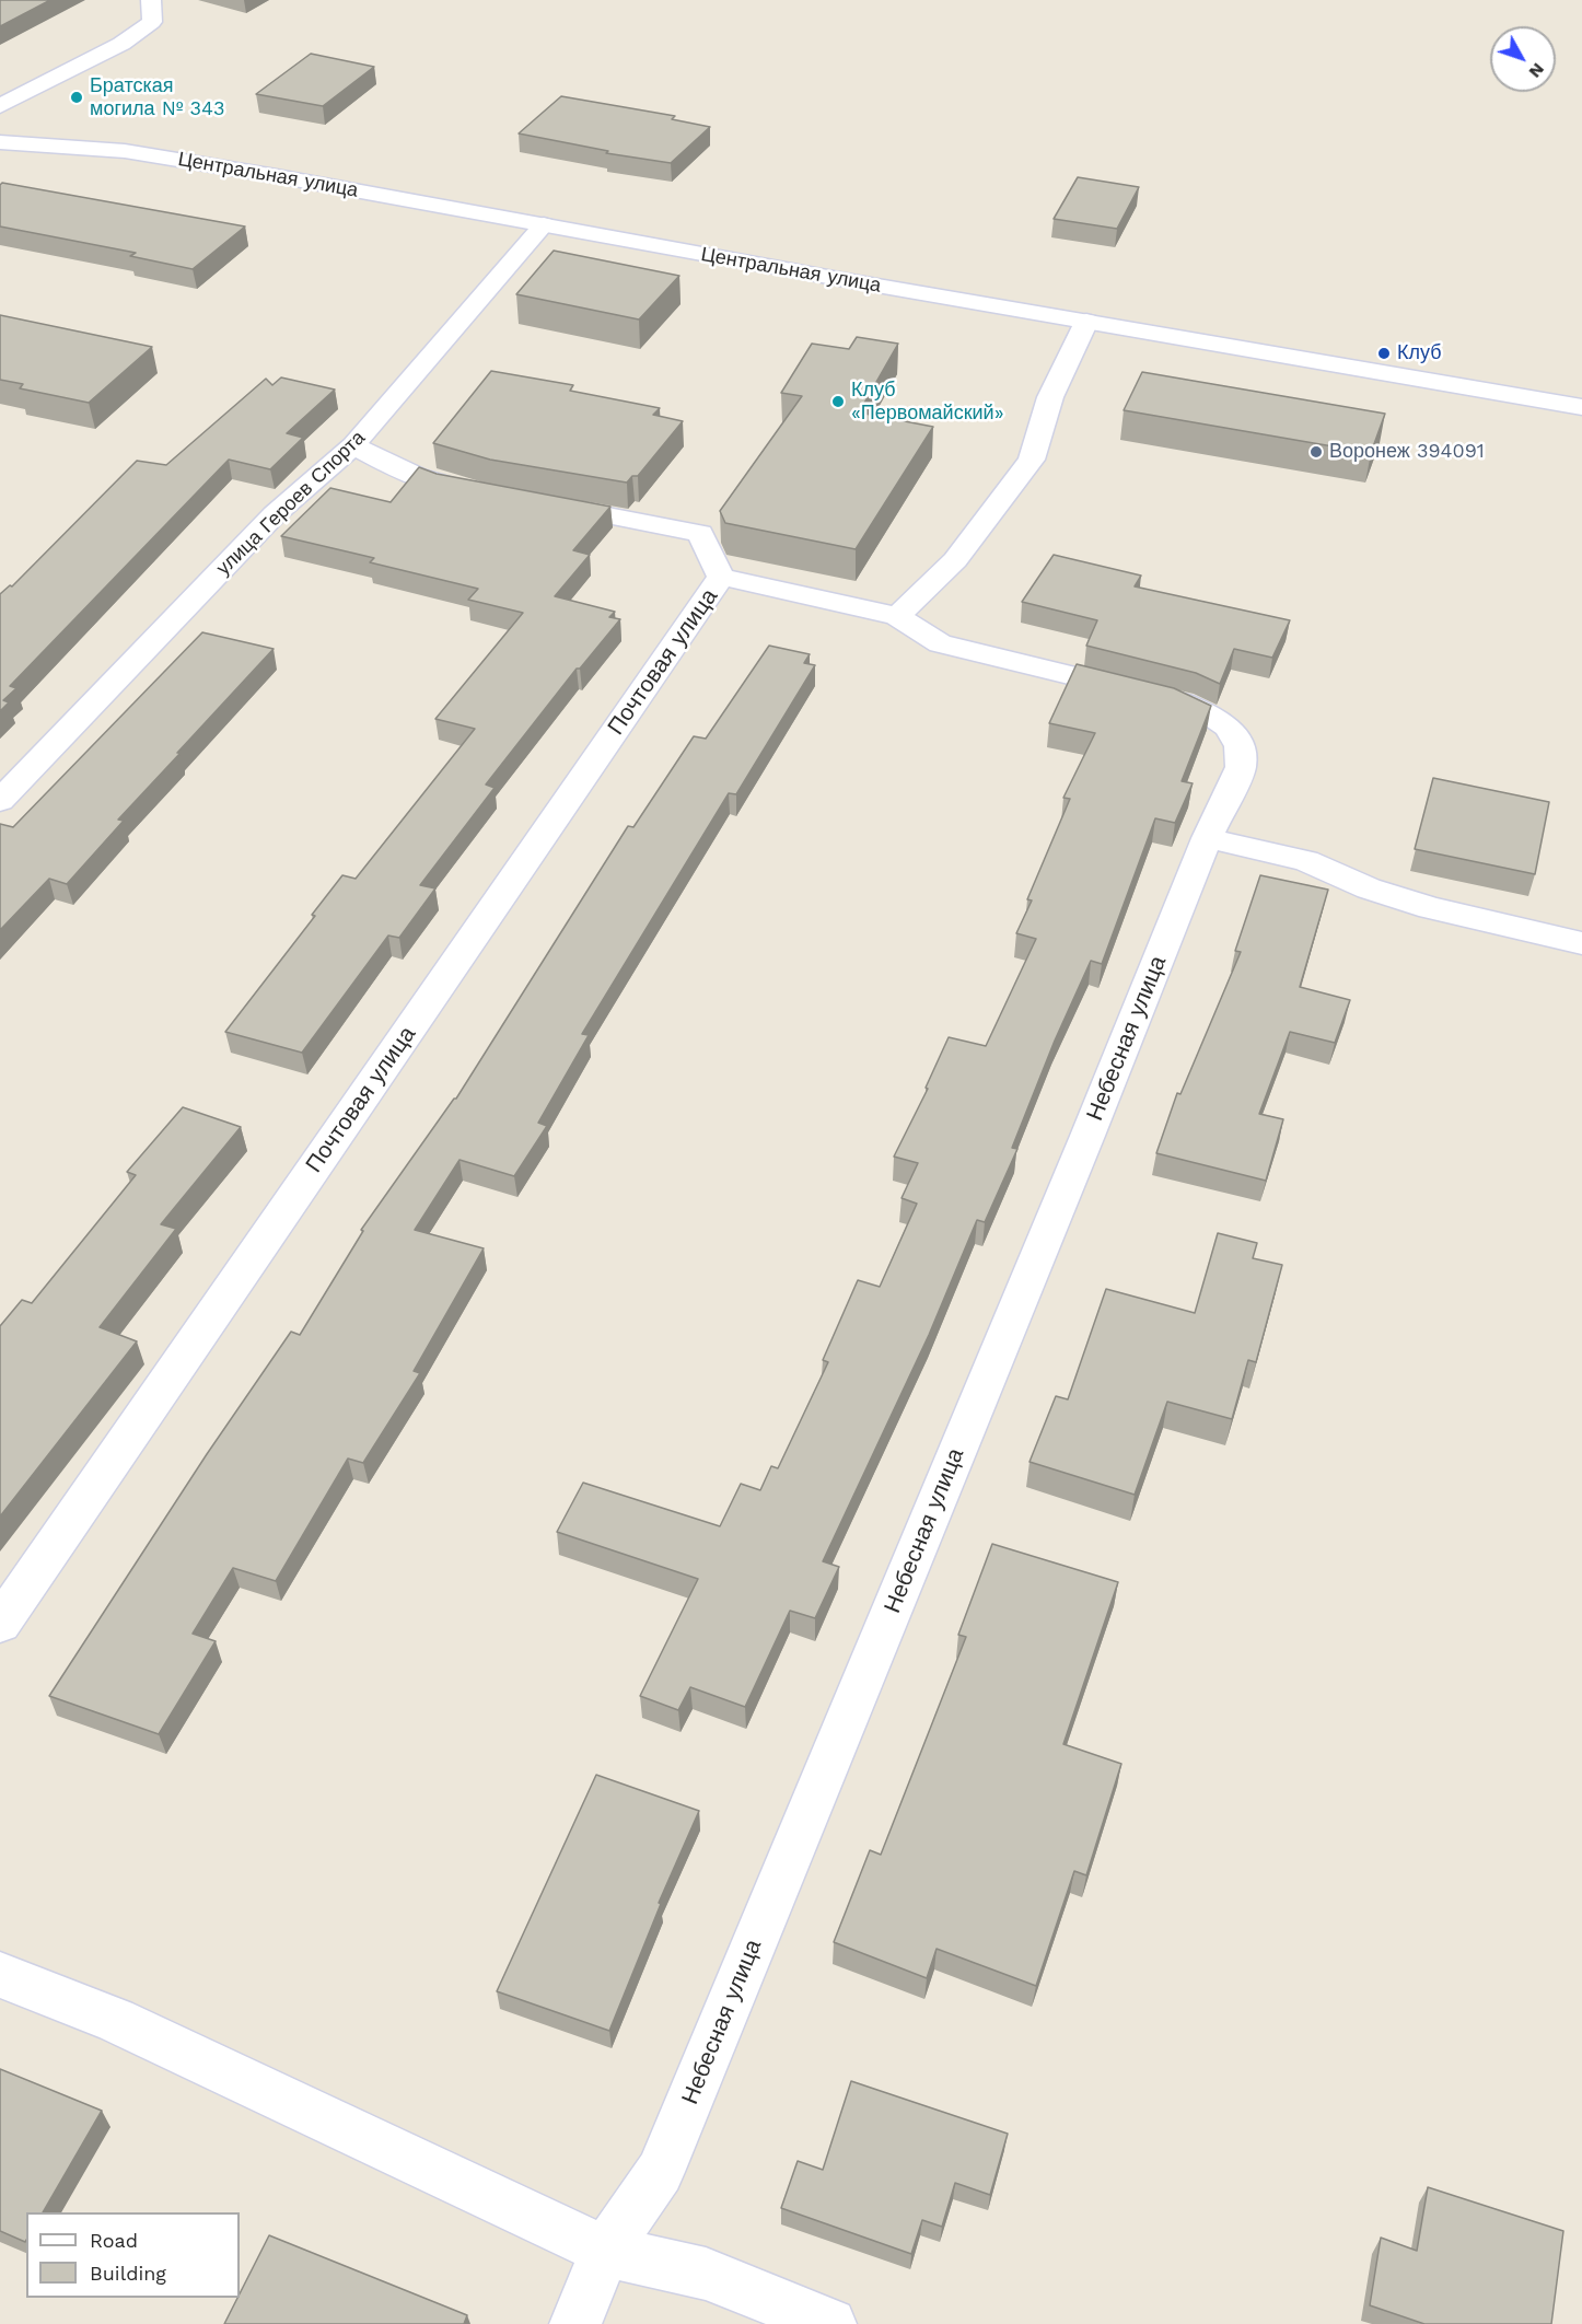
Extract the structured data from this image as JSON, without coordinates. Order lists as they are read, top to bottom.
{
  "streets": {
    "street": [
      "Центральная улица",
      "улица Героев Спорта",
      "Почтовая улица",
      "Небесная улица"
    ]
  },
  "crossings": [
    ["Центральная улица", "улица Героев Спорта"]
  ],
  "places": [
    "Братская могила № 343",
    "Клуб",
    "Клуб «Первомайский»",
    "Воронеж 394091"
  ],
  "legend": ["Road", "Building"],
  "north": "bottom right"
}
